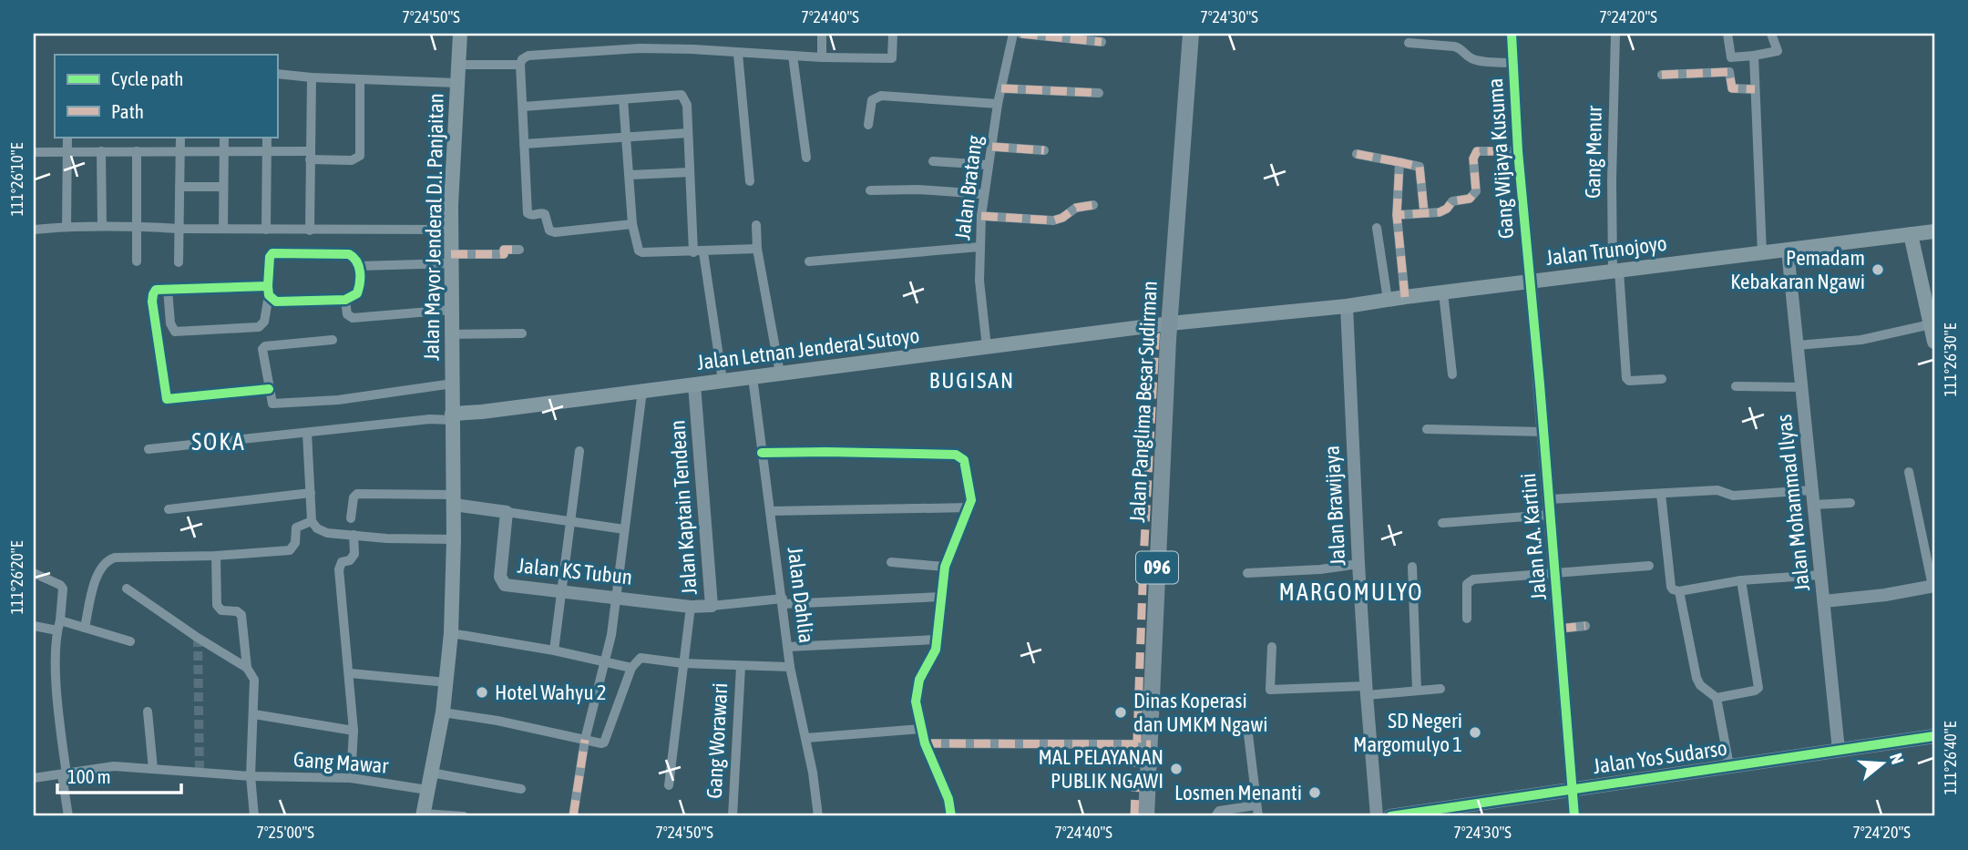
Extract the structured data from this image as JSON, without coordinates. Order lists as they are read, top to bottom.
{
  "streets": {
    "main road": [
      "Jalan Mayor Jenderal D.I. Panjaitan",
      "Jalan Trunojoyo",
      "Jalan Letnan Jenderal Sutoyo",
      "Jalan Panglima Besar Sudirman",
      "096",
      "Jalan Yos Sudarso"
    ],
    "street": [
      "Gang Menur",
      "Gang Wijaya Kusuma",
      "Jalan Bratang",
      "Jalan Mohammad Ilyas",
      "Jalan Brawijaya",
      "Jalan Kaptain Tendean",
      "Jalan R.A. Kartini",
      "Jalan KS Tubun",
      "Jalan Dahlia",
      "Gang Worawari",
      "Gang Mawar"
    ]
  },
  "crossings": [
    ["Gang Menur", "Jalan Trunojoyo"],
    ["Gang Wijaya Kusuma", "Jalan Trunojoyo"],
    ["Gang Wijaya Kusuma", "Jalan R.A. Kartini"],
    ["Jalan Bratang", "Jalan Letnan Jenderal Sutoyo"],
    ["Jalan Mayor Jenderal D.I. Panjaitan", "Jalan Letnan Jenderal Sutoyo"],
    ["Jalan Mayor Jenderal D.I. Panjaitan", "Gang Mawar"],
    ["Jalan Trunojoyo", "Jalan Letnan Jenderal Sutoyo"],
    ["Jalan Trunojoyo", "Jalan Panglima Besar Sudirman"],
    ["Jalan Trunojoyo", "Jalan Mohammad Ilyas"],
    ["Jalan Trunojoyo", "Jalan Brawijaya"],
    ["Jalan Trunojoyo", "Jalan R.A. Kartini"],
    ["Jalan Letnan Jenderal Sutoyo", "Jalan Panglima Besar Sudirman"],
    ["Jalan Letnan Jenderal Sutoyo", "Jalan Kaptain Tendean"],
    ["Jalan Letnan Jenderal Sutoyo", "Jalan Dahlia"],
    ["Jalan Mohammad Ilyas", "Jalan Yos Sudarso"],
    ["Jalan Kaptain Tendean", "Jalan KS Tubun"],
    ["Jalan R.A. Kartini", "Jalan Yos Sudarso"]
  ],
  "districts": ["BUGISAN", "SOKA", "MARGOMULYO"],
  "places": [
    "Pemadam Kebakaran Ngawi",
    "Hotel Wahyu 2",
    "Dinas Koperasi dan UMKM Ngawi",
    "SD Negeri Margomulyo 1",
    "MAL PELAYANAN PUBLIK NGAWI",
    "Losmen Menanti"
  ],
  "legend": ["Cycle path", "Path"],
  "scale_bar": "100 m",
  "north": "right",
  "coordinates": [
    "7°24'50\"S",
    "7°24'40\"S",
    "7°24'30\"S",
    "7°24'20\"S",
    "111°26'10\"E",
    "111°26'30\"E",
    "111°26'20\"E",
    "111°26'40\"E",
    "7°25'00\"S"
  ]
}
